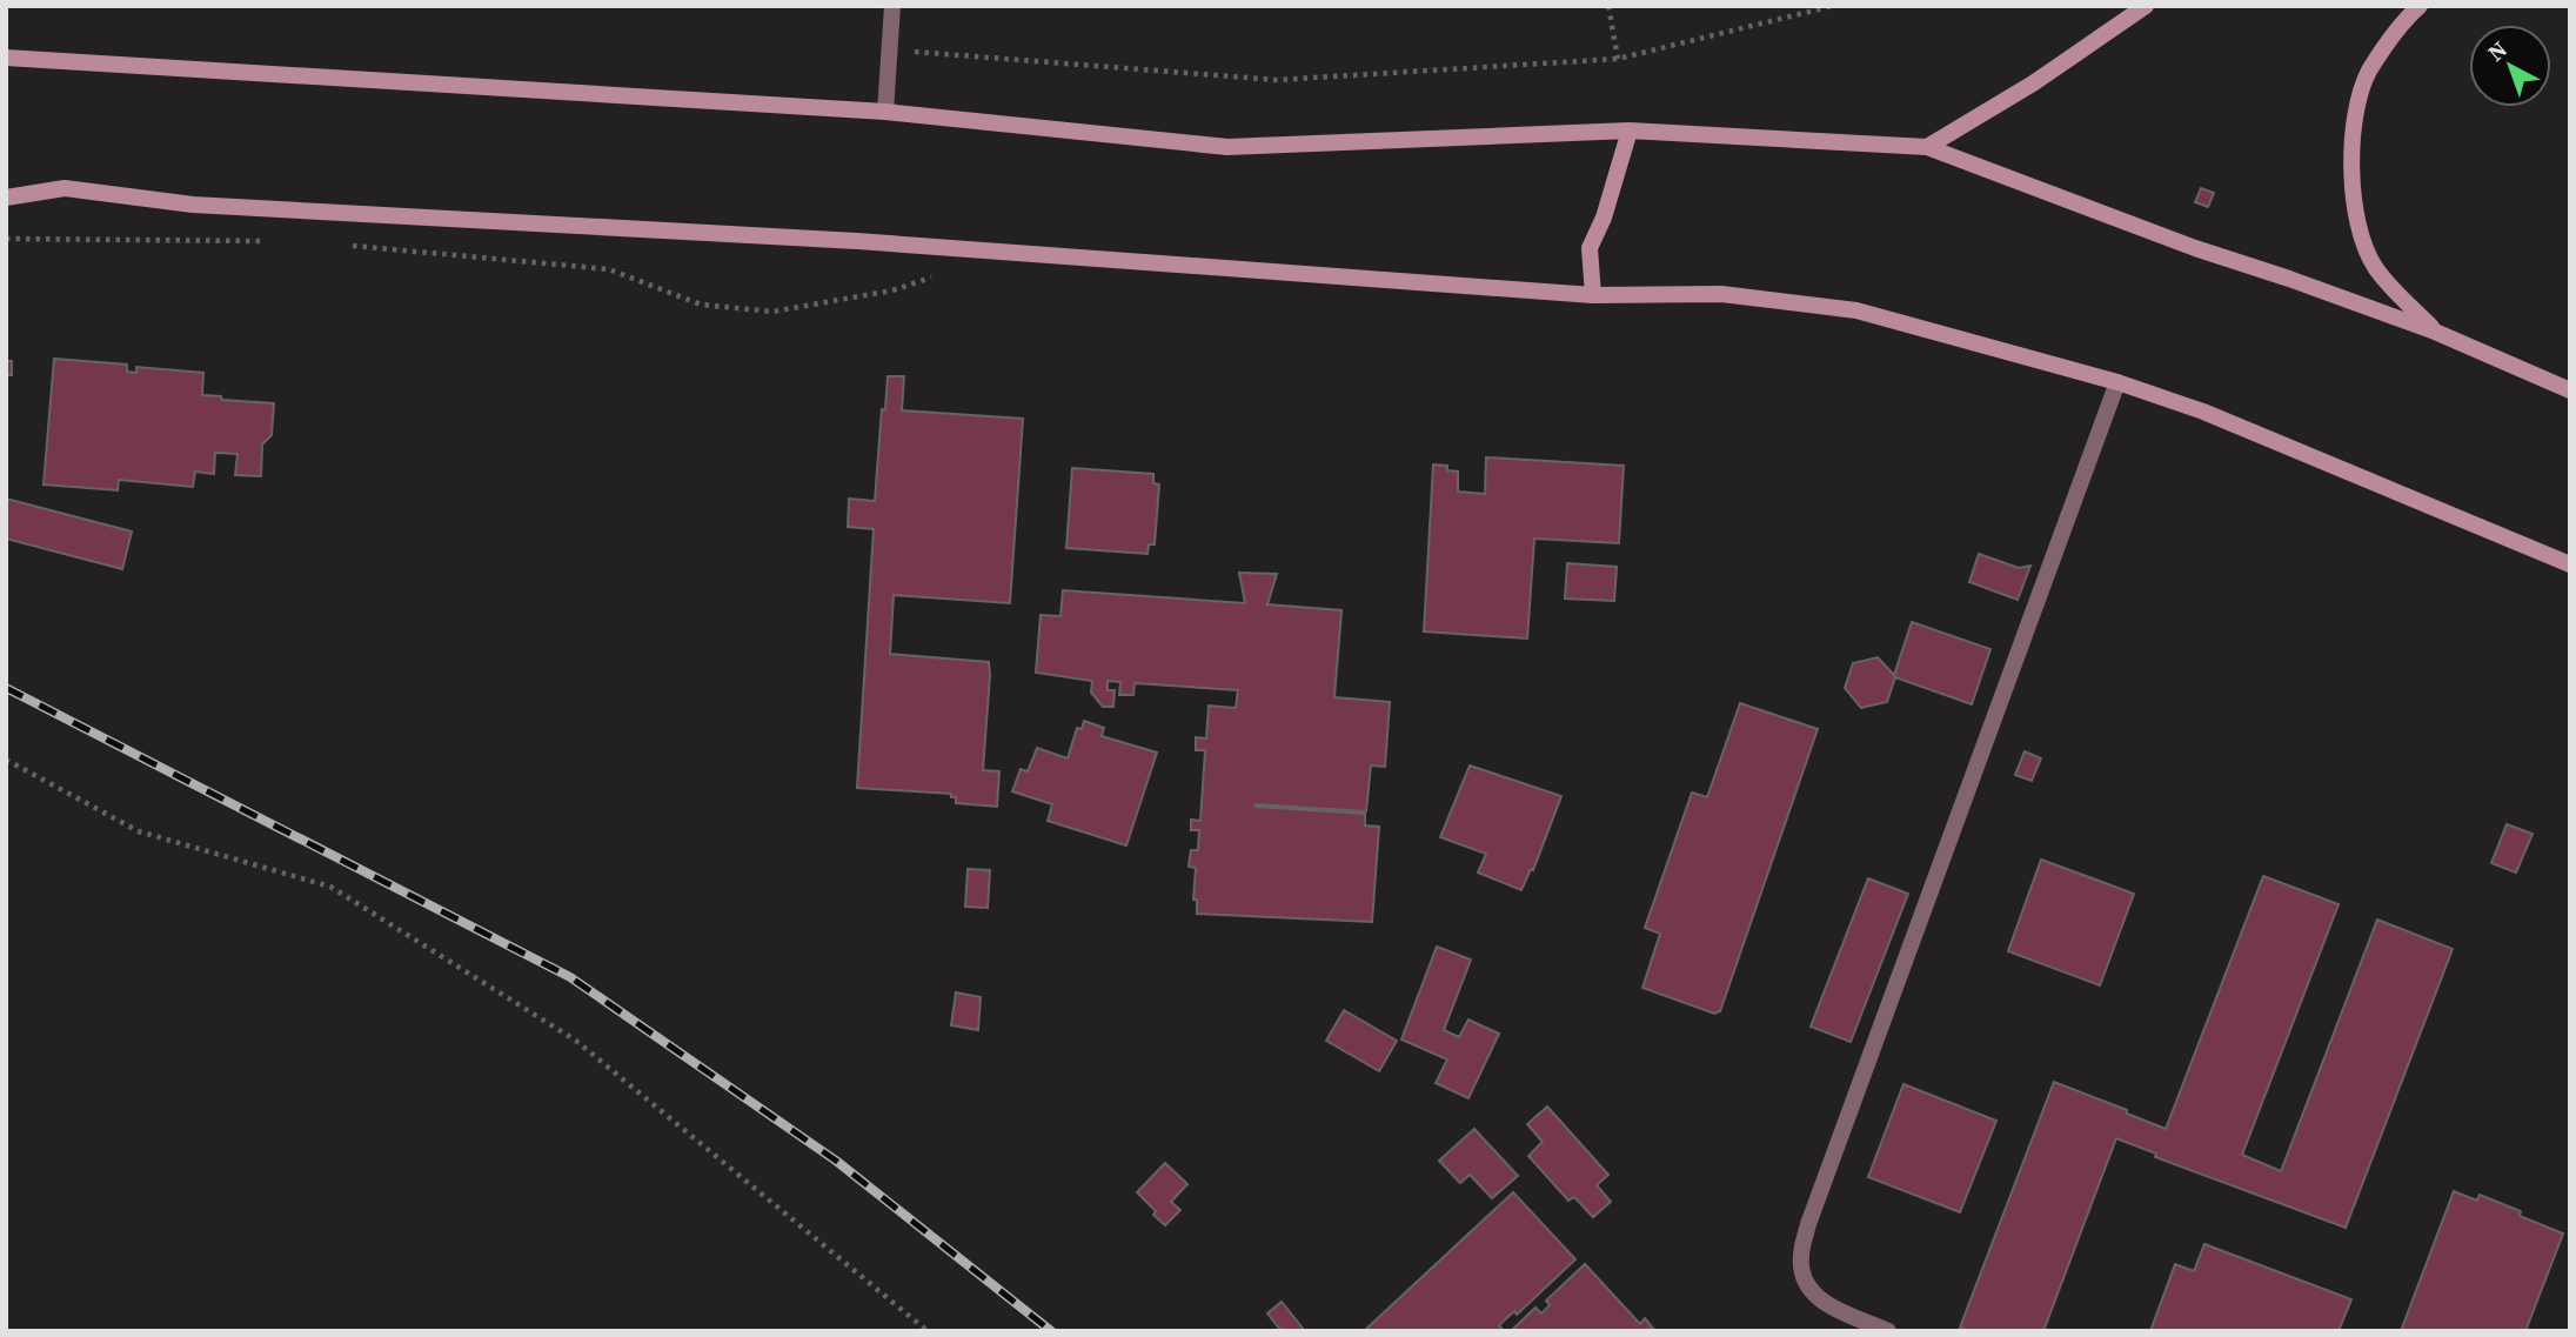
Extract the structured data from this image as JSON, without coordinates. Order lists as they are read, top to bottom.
{
  "north": "top left"
}
